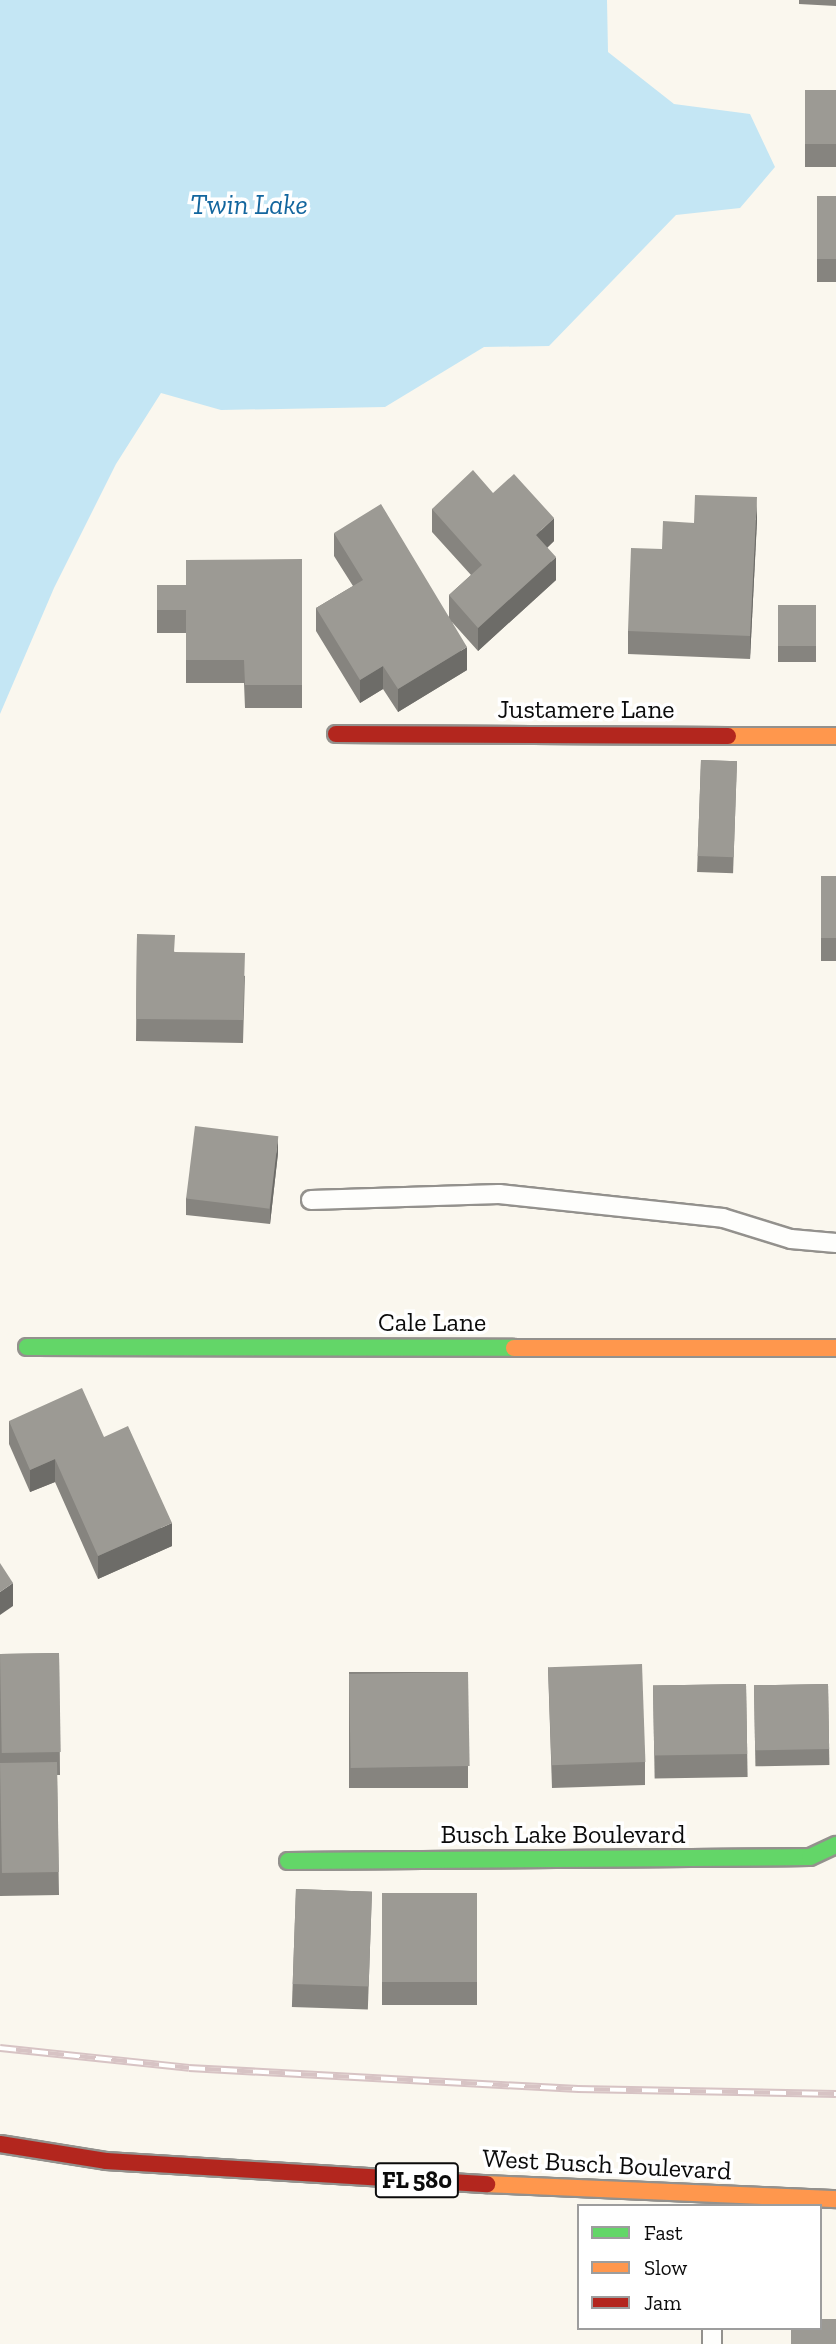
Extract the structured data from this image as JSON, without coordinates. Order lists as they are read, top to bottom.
{
  "streets": {
    "street": [
      "Justamere Lane",
      "Cale Lane",
      "Busch Lake Boulevard",
      "West Busch Boulevard",
      "FL 580"
    ]
  },
  "water": ["Twin Lake"],
  "legend": ["Fast", "Slow", "Jam"]
}
